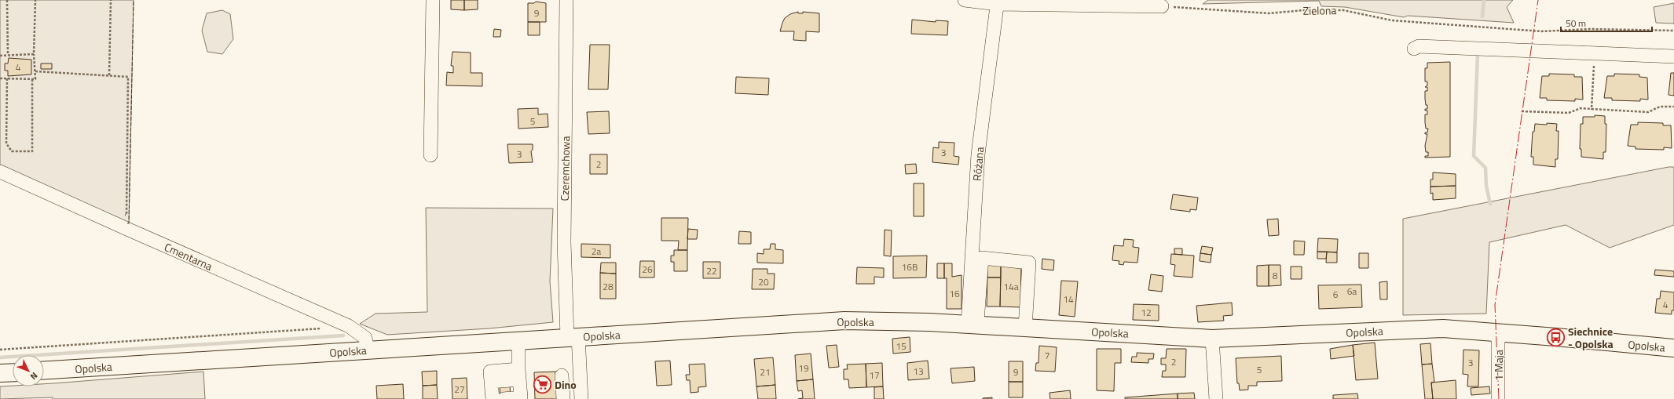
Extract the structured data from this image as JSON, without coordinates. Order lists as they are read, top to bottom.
{
  "streets": {
    "main road": ["Opolska"],
    "street": [
      "Różana",
      "Czeremchowa",
      "Cmentarna",
      "1 Maja"
    ],
    "path": ["Zielona"]
  },
  "crossings": [
    ["Różana", "Opolska"],
    ["Czeremchowa", "Opolska"],
    ["Cmentarna", "Opolska"],
    ["Opolska", "1 Maja"]
  ],
  "places": {
    "bus stop": ["Siechnice - Opolska"],
    "supermarket": ["Dino"]
  },
  "house_numbers": [
    "9",
    "4",
    "5",
    "3",
    "3",
    "2",
    "2a",
    "16B",
    "26",
    "22",
    "8",
    "20",
    "28",
    "14a",
    "6a",
    "16",
    "6",
    "14",
    "4",
    "12",
    "15",
    "7",
    "2",
    "3",
    "19",
    "5",
    "13",
    "21",
    "9",
    "17",
    "27"
  ],
  "scale_bar": "50 m",
  "north": "bottom right"
}
